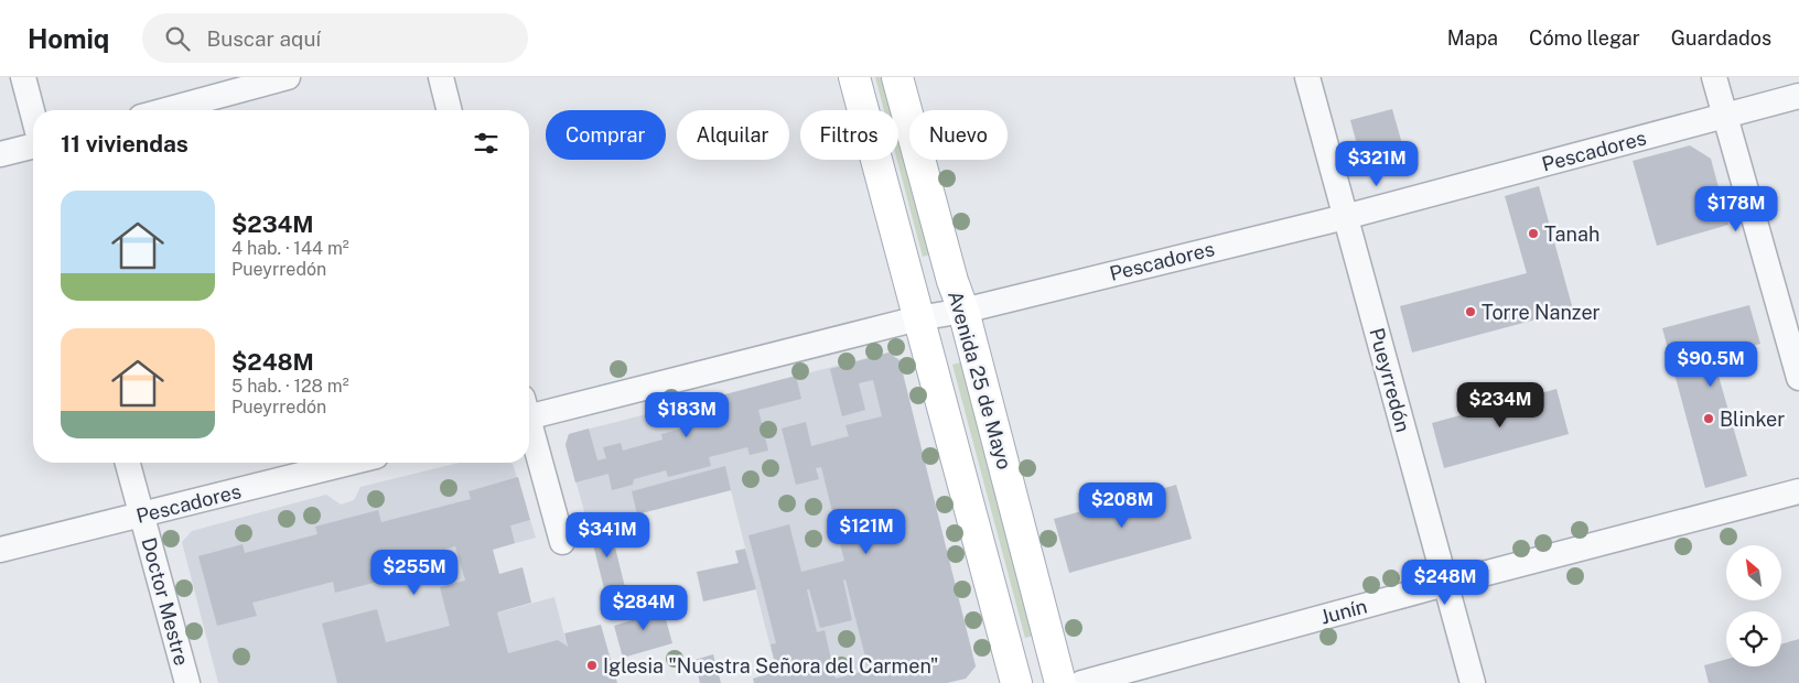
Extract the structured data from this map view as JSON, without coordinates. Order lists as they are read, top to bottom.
{
  "streets": {
    "main road": ["Avenida 25 de Mayo"],
    "street": [
      "Pescadores",
      "Pueyrredón",
      "Doctor Mestre",
      "Junín"
    ]
  },
  "crossings": [
    ["Pescadores", "Avenida 25 de Mayo"],
    ["Pescadores", "Pueyrredón"],
    ["Pescadores", "Doctor Mestre"],
    ["Pueyrredón", "Junín"]
  ],
  "places": [
    "Tanah",
    "Torre Nanzer",
    "Blinker",
    "Iglesia \"Nuestra Señora del Carmen\""
  ],
  "north": "top left",
  "page": {
    "header": "Homiq",
    "search": "Buscar aquí",
    "nav": ["Mapa", "Cómo llegar", "Guardados"],
    "chip": [
      "Comprar",
      "Alquilar",
      "Filtros",
      "Nuevo"
    ],
    "heading": "11 viviendas",
    "price": [
      "$321M",
      "$178M",
      "$90.5M",
      "$234M",
      "$183M",
      "$208M",
      "$121M",
      "$341M",
      "$255M",
      "$248M",
      "$284M"
    ],
    "list": [
      {
        "name": "$234M",
        "note": "4 hab. · 144 m² · Pueyrredón"
      },
      {
        "name": "$248M",
        "note": "5 hab. · 128 m² · Pueyrredón"
      }
    ]
  }
}
